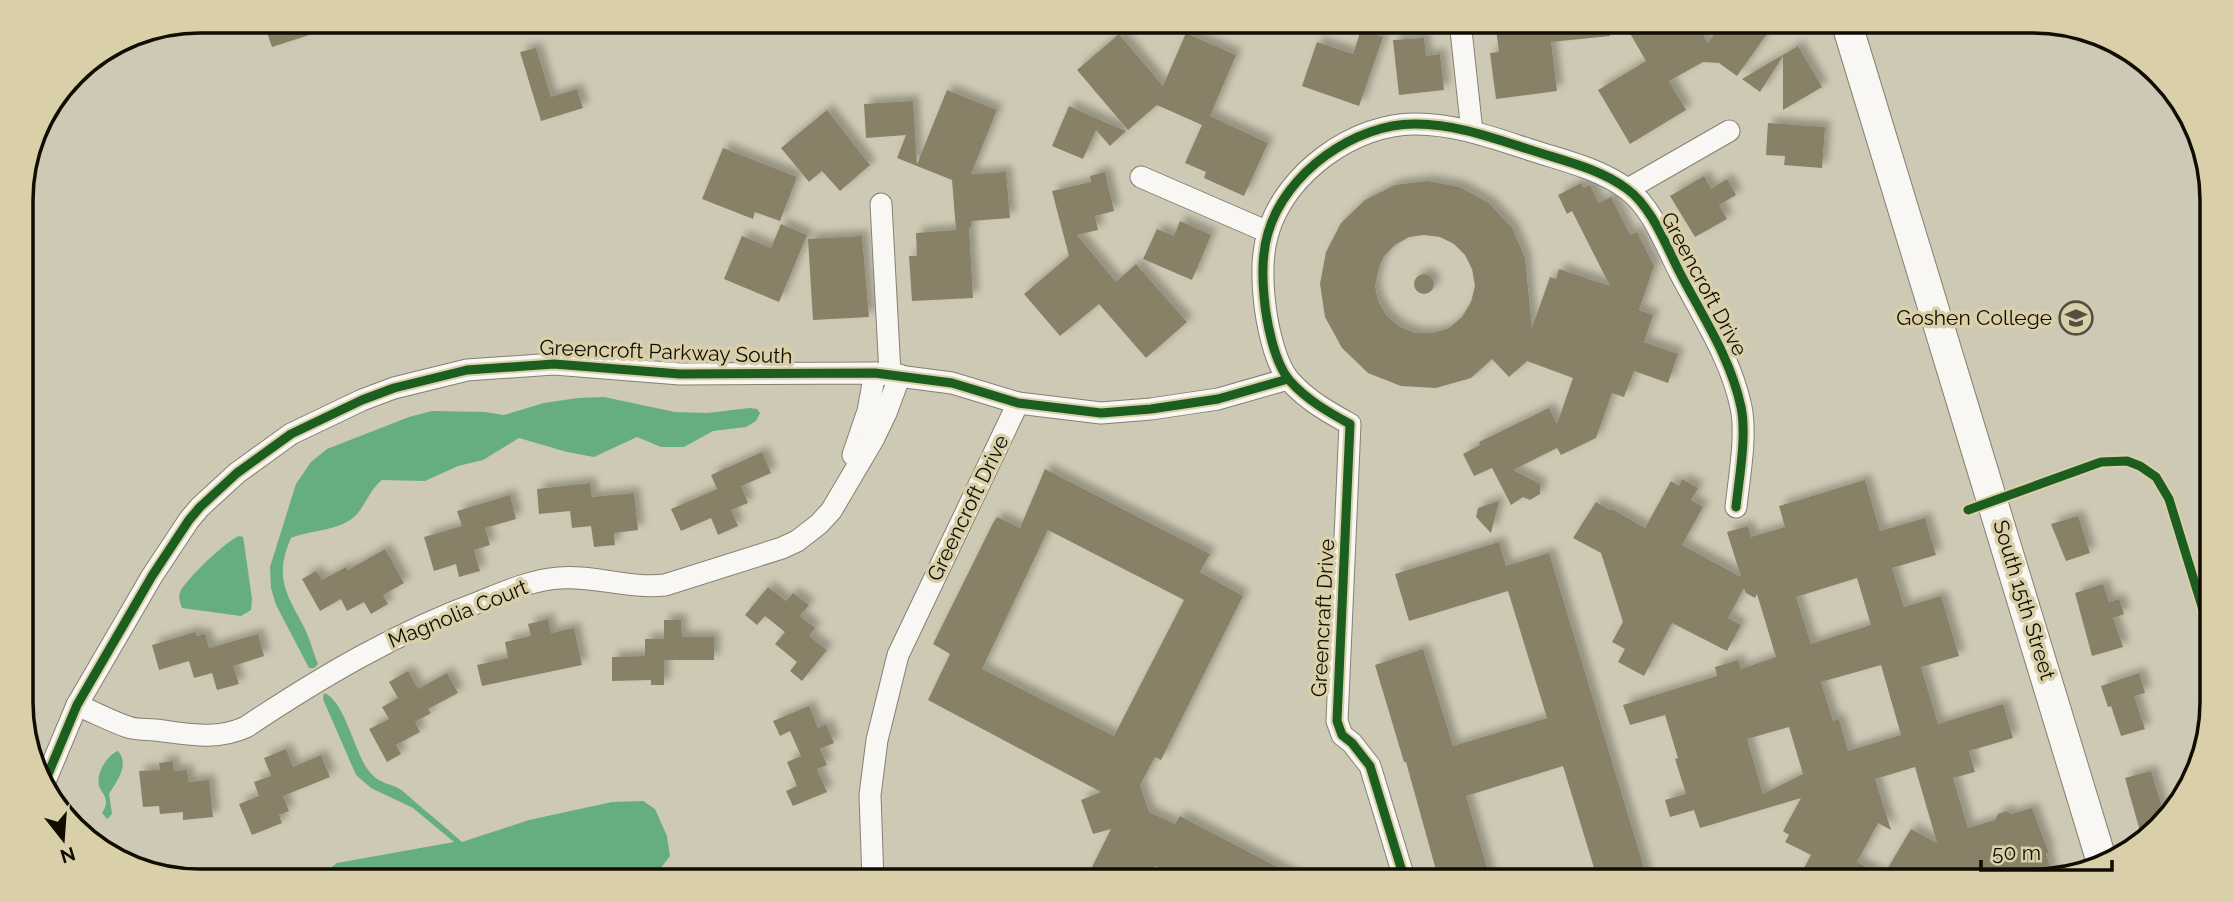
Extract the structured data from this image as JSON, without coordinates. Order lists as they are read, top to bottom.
{
  "streets": {
    "street": [
      "Greencroft Drive",
      "Greencroft Parkway South",
      "South 15th Street",
      "Magnolia Court",
      "Greencraft Drive"
    ]
  },
  "crossings": [
    ["Greencroft Drive", "Greencroft Parkway South"],
    ["Greencroft Drive", "Greencraft Drive"],
    ["Greencroft Parkway South", "Magnolia Court"]
  ],
  "places": {
    "school or university": ["Goshen College"]
  },
  "scale_bar": "50 m",
  "north": "bottom"
}
